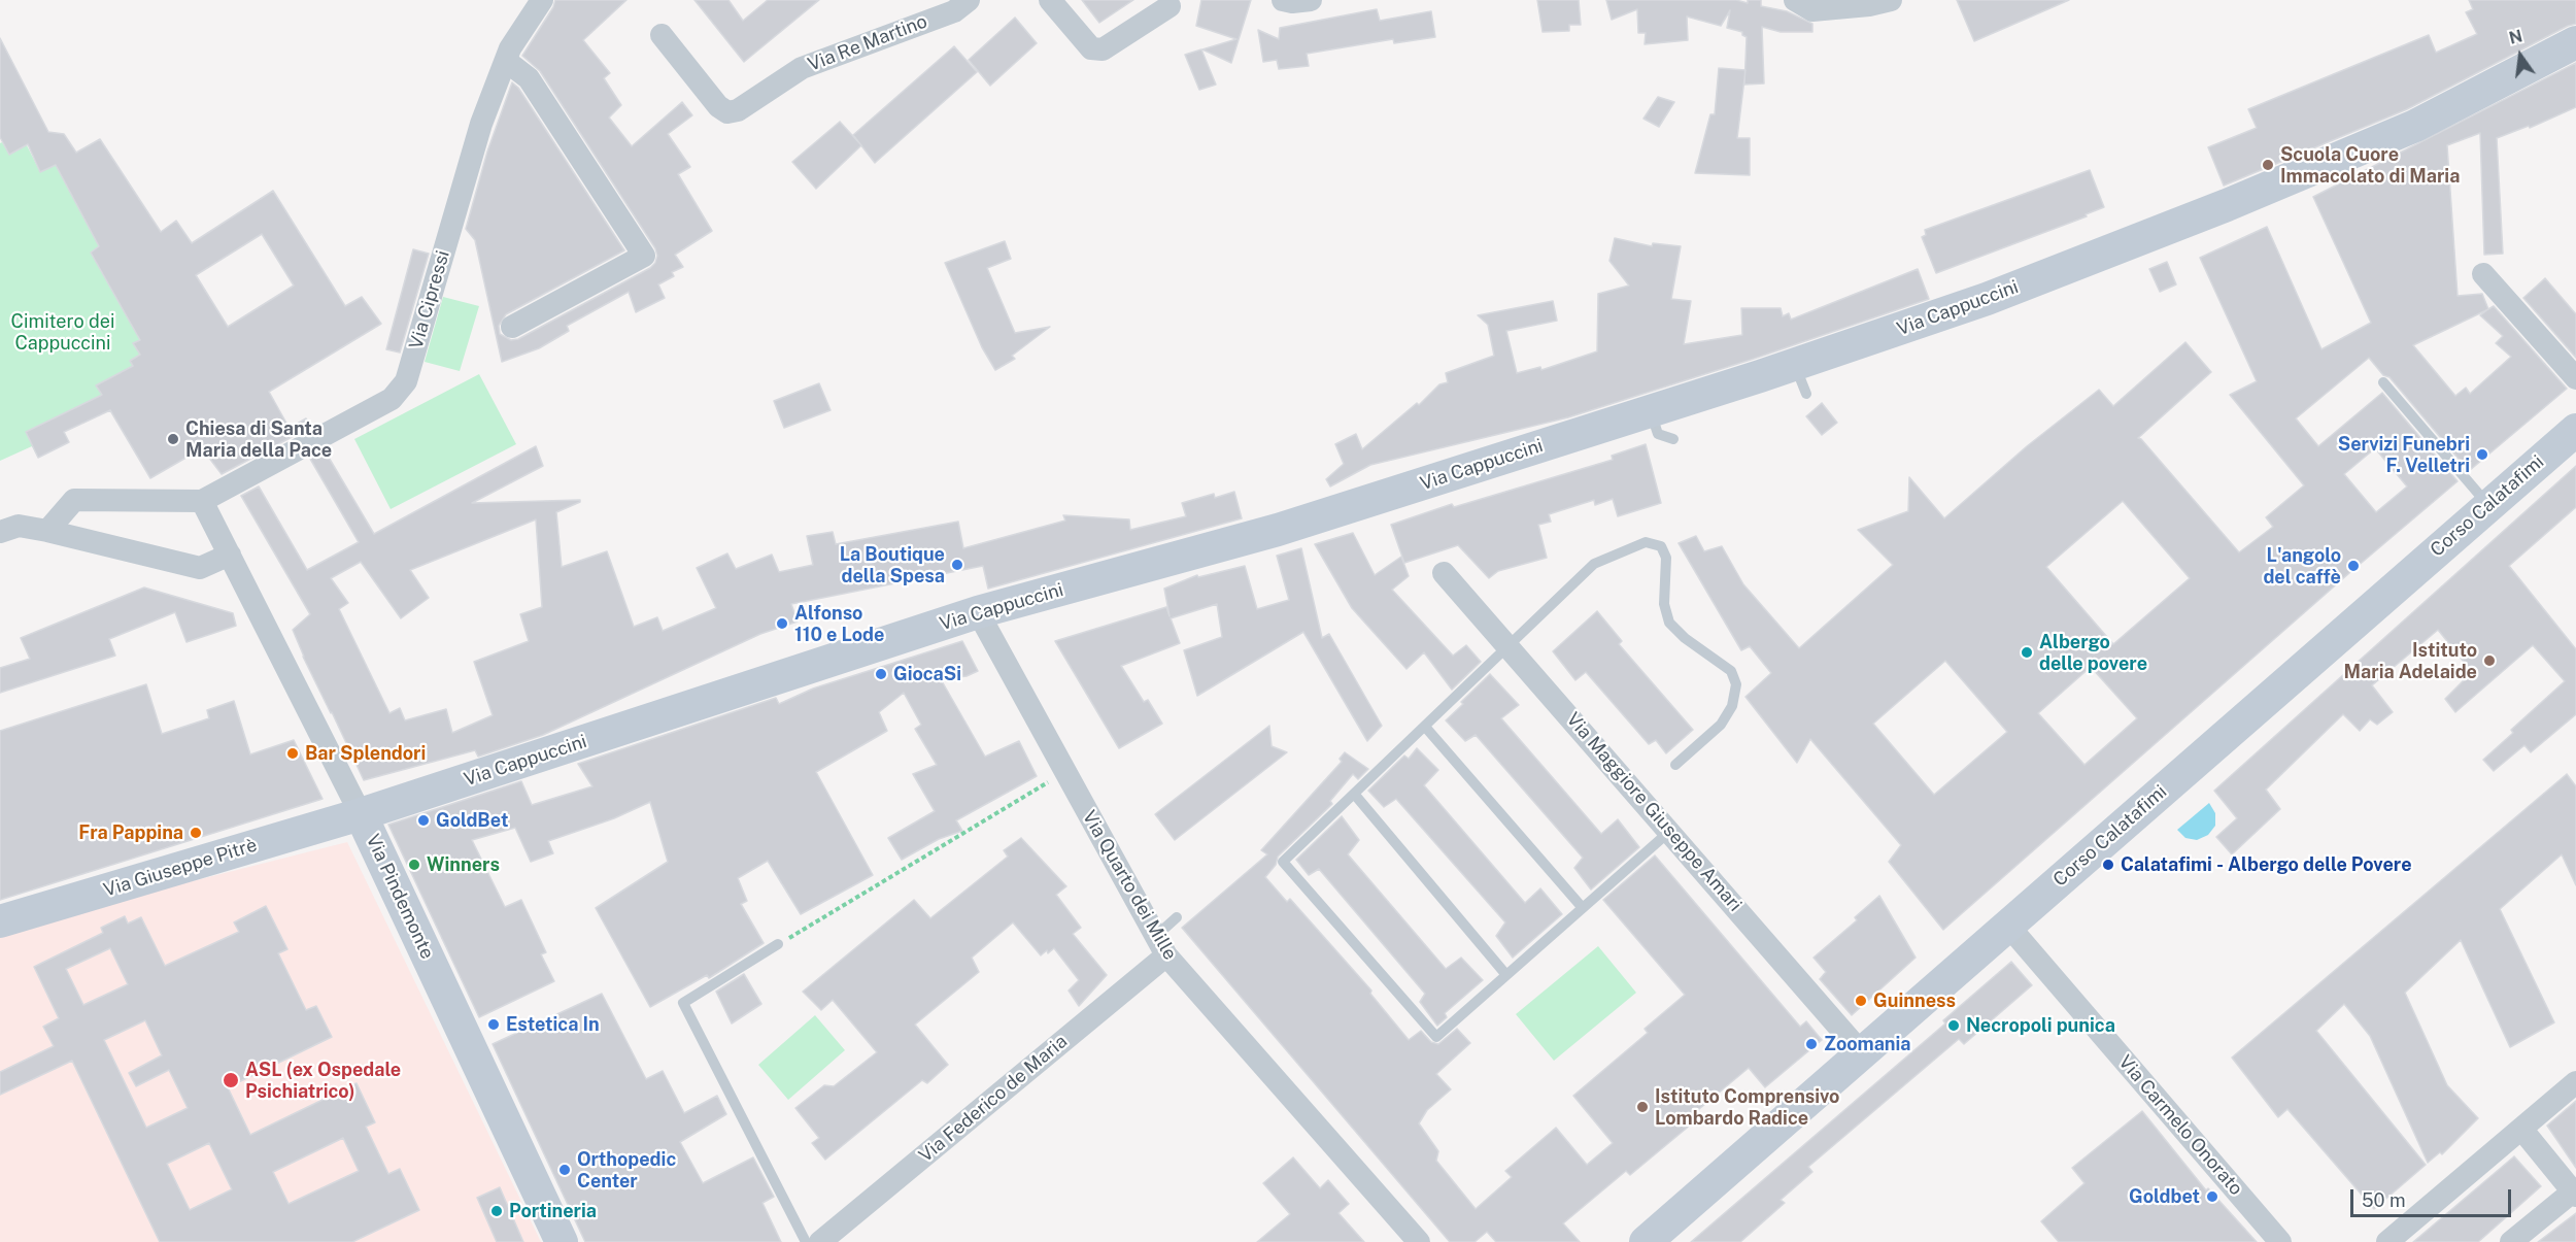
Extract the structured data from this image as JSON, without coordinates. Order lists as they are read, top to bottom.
{
  "streets": {
    "street": [
      "Via Re Martino",
      "Via Cipressi",
      "Via Cappuccini",
      "Corso Calatafimi",
      "Via Maggiore Giuseppe Amari",
      "Via Giuseppe Pitrè",
      "Via Quarto dei Mille",
      "Via Pindemonte",
      "Via Federico de Maria",
      "Via Carmelo Onorato"
    ]
  },
  "crossings": [
    ["Via Cipressi", "Via Pindemonte"],
    ["Via Cappuccini", "Via Giuseppe Pitrè"],
    ["Via Cappuccini", "Via Quarto dei Mille"],
    ["Via Cappuccini", "Via Pindemonte"],
    ["Corso Calatafimi", "Via Maggiore Giuseppe Amari"],
    ["Corso Calatafimi", "Via Carmelo Onorato"],
    ["Via Giuseppe Pitrè", "Via Pindemonte"],
    ["Via Quarto dei Mille", "Via Federico de Maria"]
  ],
  "parks": ["Cimitero dei Cappuccini"],
  "places": [
    "Scuola Cuore Immacolato di Maria",
    "Chiesa di Santa Maria della Pace",
    "Servizi Funebri F. Velletri",
    "La Boutique della Spesa",
    "L'angolo del caffè",
    "Alfonso 110 e Lode",
    "Albergo delle povere",
    "Istituto Maria Adelaide",
    "GiocaSi",
    "Bar Splendori",
    "GoldBet",
    "Fra Pappina",
    "Winners",
    "Calatafimi - Albergo delle Povere",
    "Guinness",
    "Estetica In",
    "Necropoli punica",
    "Zoomania",
    "ASL (ex Ospedale Psichiatrico)",
    "Istituto Comprensivo Lombardo Radice",
    "Orthopedic Center",
    "Goldbet",
    "Portineria"
  ],
  "scale_bar": "50 m",
  "north": "top"
}
